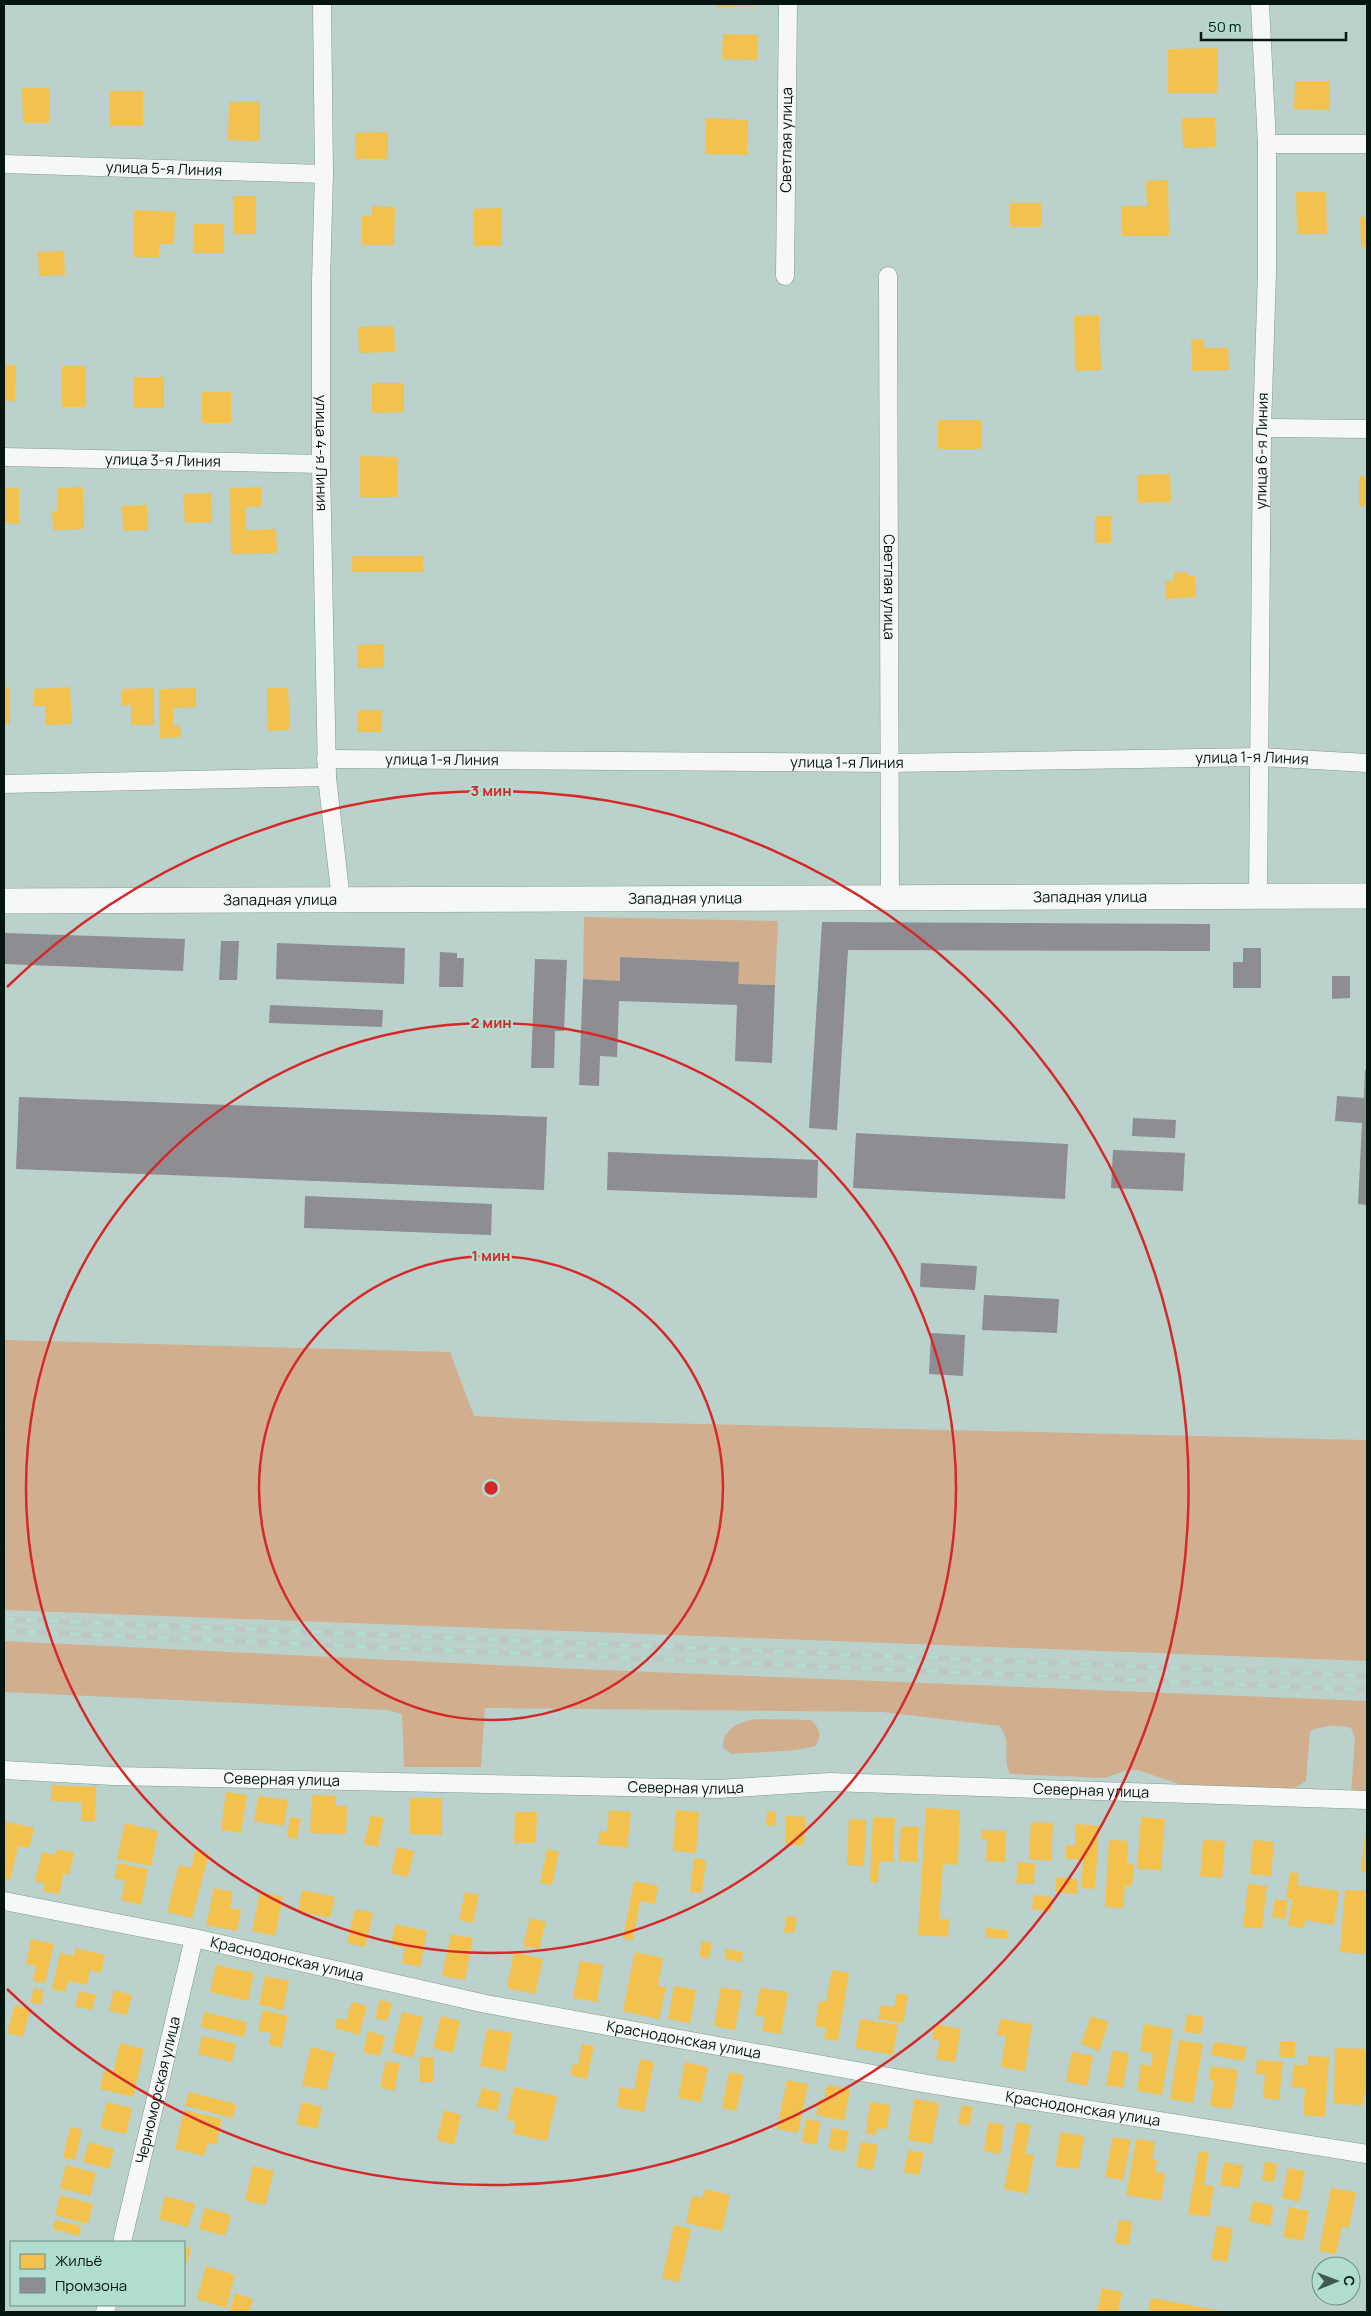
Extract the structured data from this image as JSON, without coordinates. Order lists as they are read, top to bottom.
{
  "streets": {
    "street": [
      "Светлая улица",
      "улица 5-я Линия",
      "улица 6-я Линия",
      "улица 4-я Линия",
      "улица 3-я Линия",
      "улица 1-я Линия",
      "Западная улица",
      "Северная улица",
      "Краснодонская улица",
      "Черноморская улица"
    ]
  },
  "crossings": [
    ["Светлая улица", "улица 1-я Линия"],
    ["Светлая улица", "Западная улица"],
    ["улица 5-я Линия", "улица 4-я Линия"],
    ["улица 6-я Линия", "улица 1-я Линия"],
    ["улица 6-я Линия", "Западная улица"],
    ["улица 4-я Линия", "улица 3-я Линия"],
    ["улица 4-я Линия", "улица 1-я Линия"],
    ["улица 4-я Линия", "Западная улица"],
    ["Краснодонская улица", "Черноморская улица"]
  ],
  "legend": ["Жильё", "Промзона"],
  "scale_bar": "50 m",
  "north": "right",
  "rings": ["3 мин", "2 мин", "1 мин"]
}
